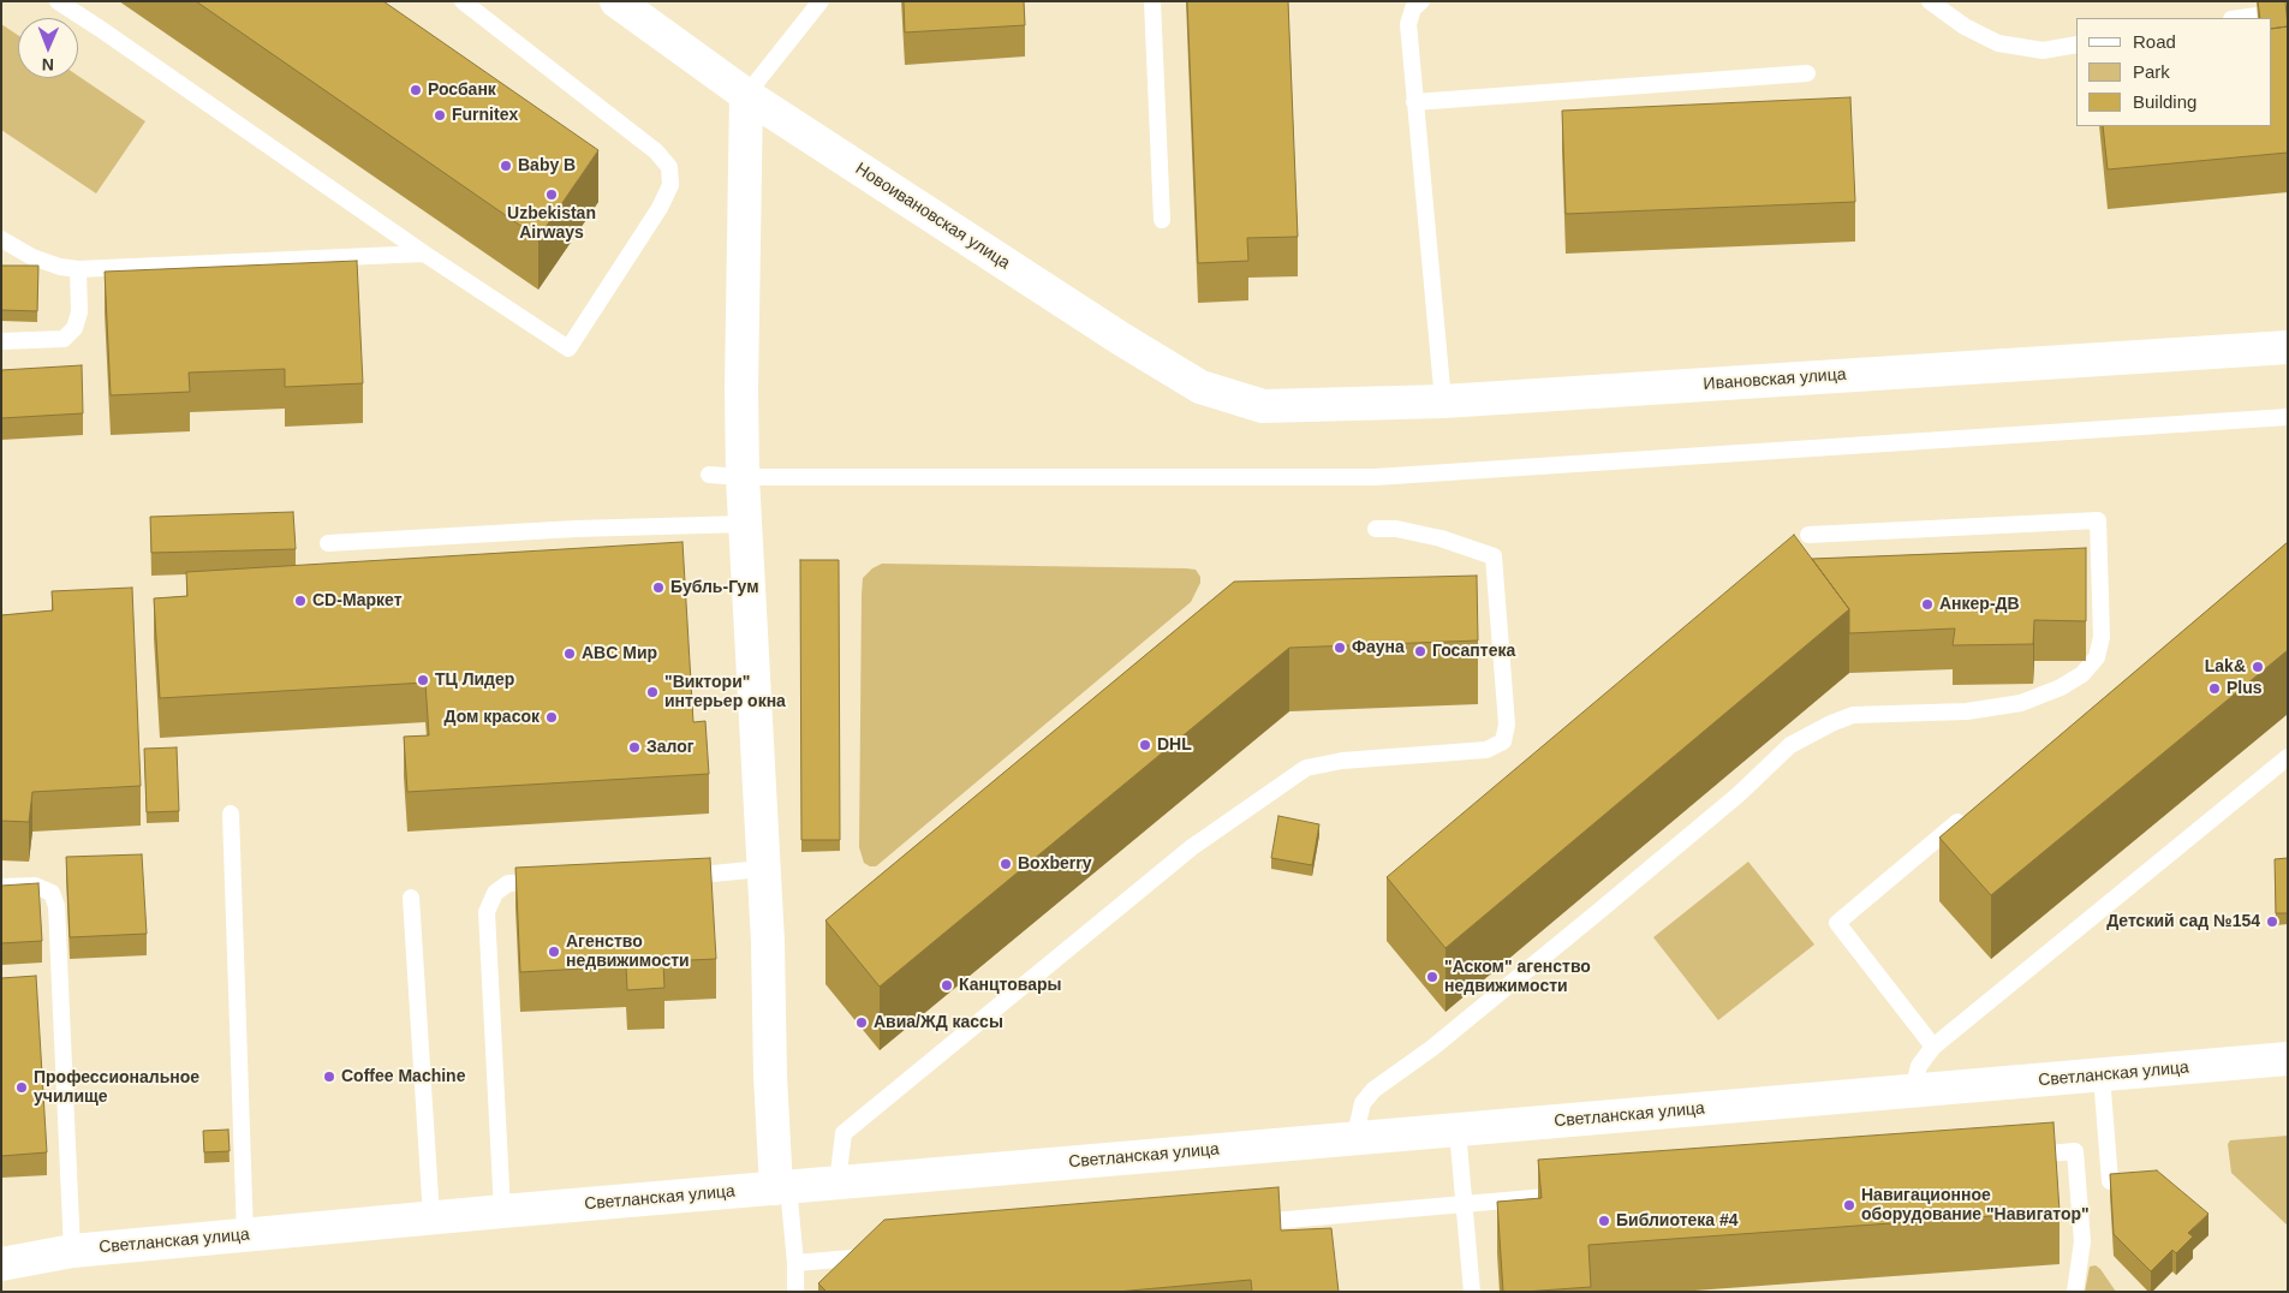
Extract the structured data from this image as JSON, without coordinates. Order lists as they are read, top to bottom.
{
  "streets": {
    "main road": ["Новоивановская улица", "Ивановская улица", "Светланская улица"]
  },
  "crossings": [
    ["Новоивановская улица", "Ивановская улица"]
  ],
  "places": [
    "Росбанк",
    "Furnitex",
    "Baby B",
    "Uzbekistan Airways",
    "Бубль-Гум",
    "CD-Маркет",
    "Анкер-ДВ",
    "Фауна",
    "Госаптека",
    "ABC Мир",
    "Lak&",
    "ТЦ Лидер",
    "Plus",
    "\"Виктори\" интерьер окна",
    "Дом красок",
    "DHL",
    "Залог",
    "Boxberry",
    "Детский сад №154",
    "Агенство недвижимости",
    "\"Аском\" агенство недвижимости",
    "Канцтовары",
    "Авиа/ЖД кассы",
    "Coffee Machine",
    "Профессиональное училище",
    "Навигационное оборудование \"Навигатор\"",
    "Библиотека #4"
  ],
  "legend": ["Road", "Park", "Building"],
  "north": "bottom"
}
